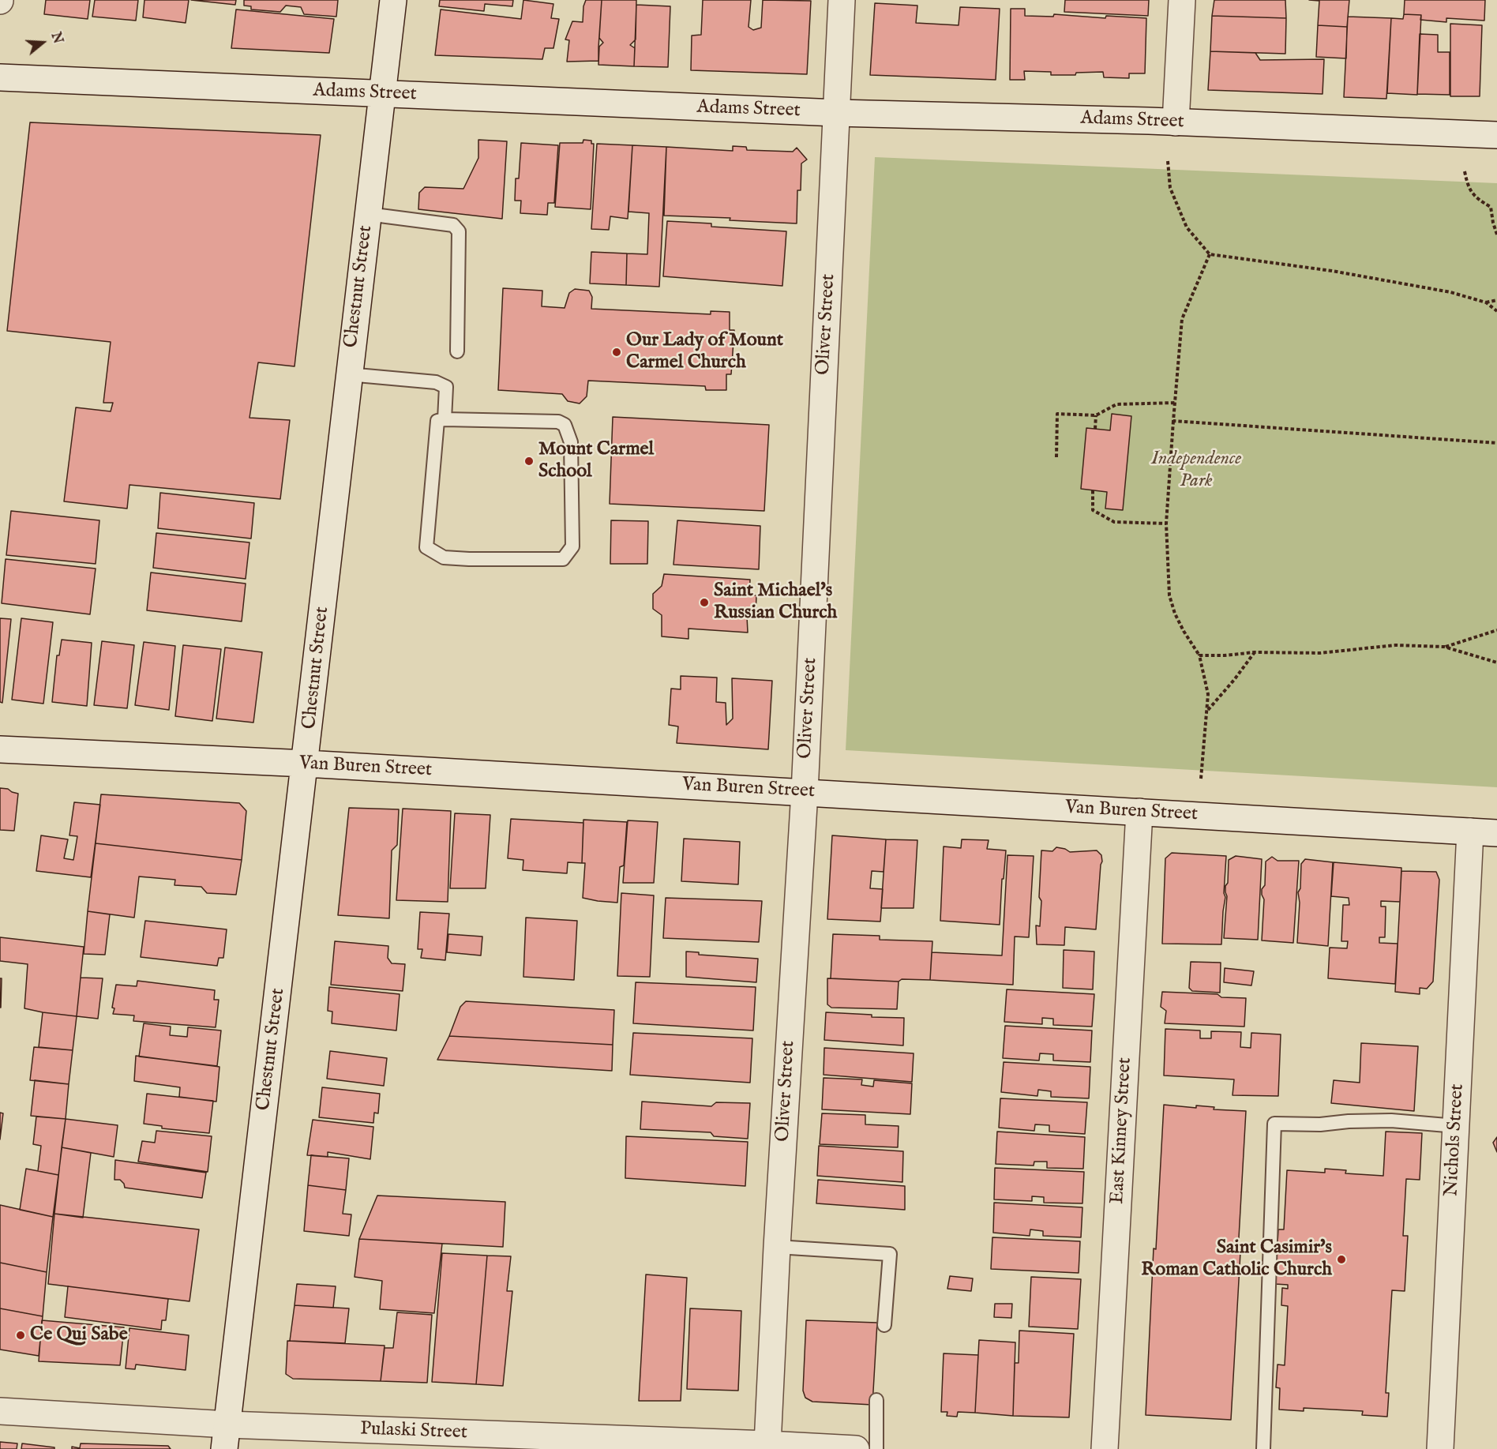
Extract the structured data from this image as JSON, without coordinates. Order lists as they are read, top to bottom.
{
  "streets": {
    "street": [
      "Adams Street",
      "Chestnut Street",
      "Oliver Street",
      "Van Buren Street",
      "East Kinney Street",
      "Nichols Street",
      "Pulaski Street"
    ]
  },
  "crossings": [
    ["Adams Street", "Chestnut Street"],
    ["Adams Street", "Oliver Street"],
    ["Chestnut Street", "Van Buren Street"],
    ["Chestnut Street", "Pulaski Street"],
    ["Oliver Street", "Van Buren Street"],
    ["Oliver Street", "Pulaski Street"],
    ["Van Buren Street", "East Kinney Street"],
    ["Van Buren Street", "Nichols Street"]
  ],
  "parks": ["Independence Park"],
  "places": [
    "Our Lady of Mount Carmel Church",
    "Mount Carmel School",
    "Saint Michael's Russian Church",
    "Saint Casimir's Roman Catholic Church",
    "Ce Qui Sabe"
  ],
  "north": "right"
}
